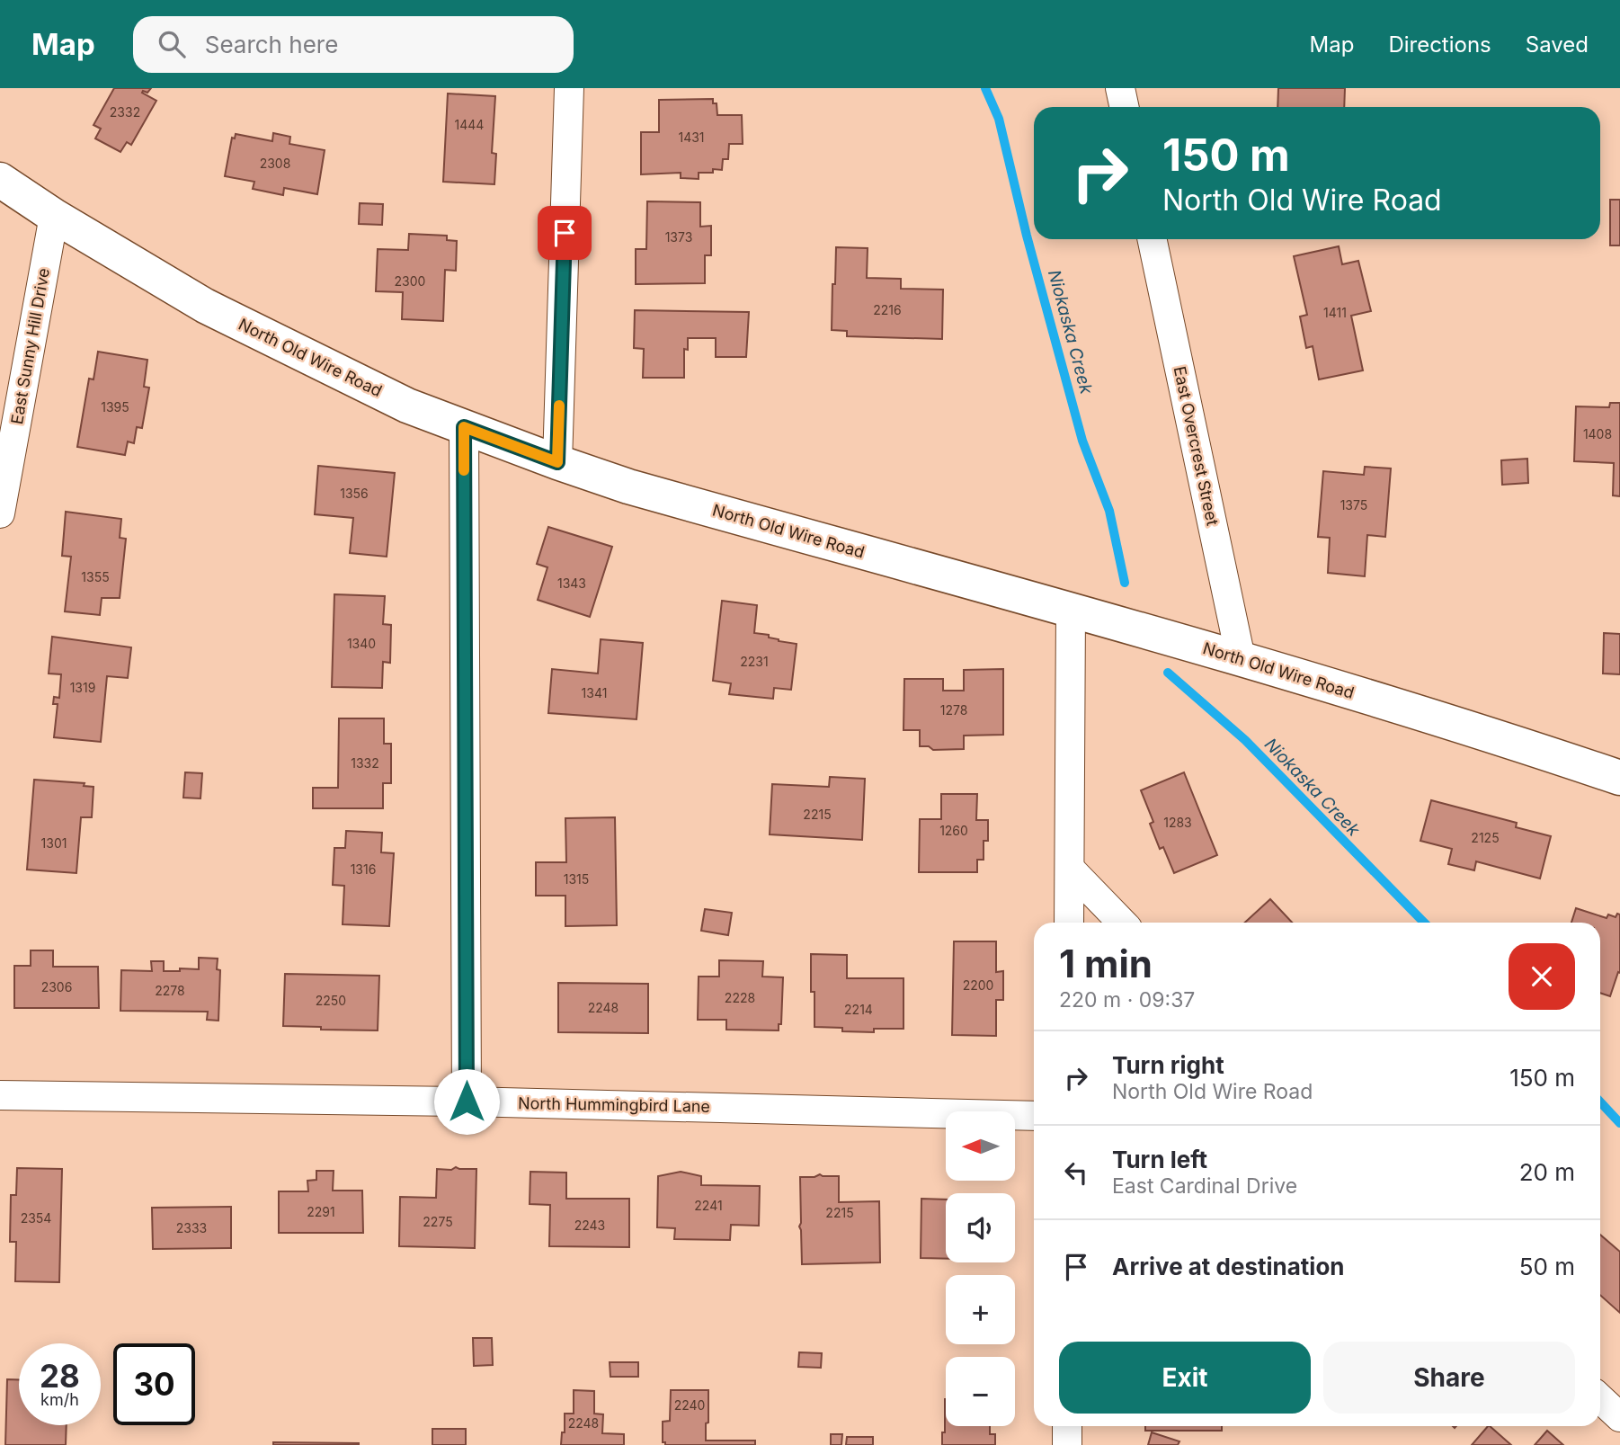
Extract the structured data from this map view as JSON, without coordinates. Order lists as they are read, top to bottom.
{
  "streets": {
    "street": [
      "East Sunny Hill Drive",
      "North Old Wire Road",
      "East Overcrest Street",
      "North Hummingbird Lane"
    ]
  },
  "crossings": [
    ["East Sunny Hill Drive", "North Old Wire Road"],
    ["North Old Wire Road", "East Overcrest Street"]
  ],
  "water": ["Niokaska Creek"],
  "house_numbers": [
    "2332",
    "1444",
    "1431",
    "2308",
    "1373",
    "2300",
    "2216",
    "1411",
    "1395",
    "1408",
    "1356",
    "1375",
    "1355",
    "1343",
    "1340",
    "2231",
    "1319",
    "1341",
    "1278",
    "1332",
    "2215",
    "1283",
    "1260",
    "2125",
    "1301",
    "1316",
    "1315",
    "2200",
    "2306",
    "2278",
    "2228",
    "2250",
    "2248",
    "2214",
    "2241",
    "2291",
    "2215",
    "2354",
    "2275",
    "2243",
    "2333",
    "2240",
    "2248"
  ],
  "north": "left",
  "page": {
    "header": "Map",
    "search": "Search here",
    "nav": ["Map", "Directions", "Saved"],
    "turn": ["150 m", "North Old Wire Road"],
    "heading": ["1 min", "220 m · 09:37"],
    "list": [
      {
        "name": "Turn right",
        "note": "North Old Wire Road",
        "value": "150 m"
      },
      {
        "name": "Turn left",
        "note": "East Cardinal Drive",
        "value": "20 m"
      },
      {
        "name": "Arrive at destination",
        "value": "50 m"
      }
    ],
    "map_buttons": ["+", "−"],
    "buttons": ["Exit", "Share"],
    "speed": "28 km/h",
    "limit": "30"
  }
}
